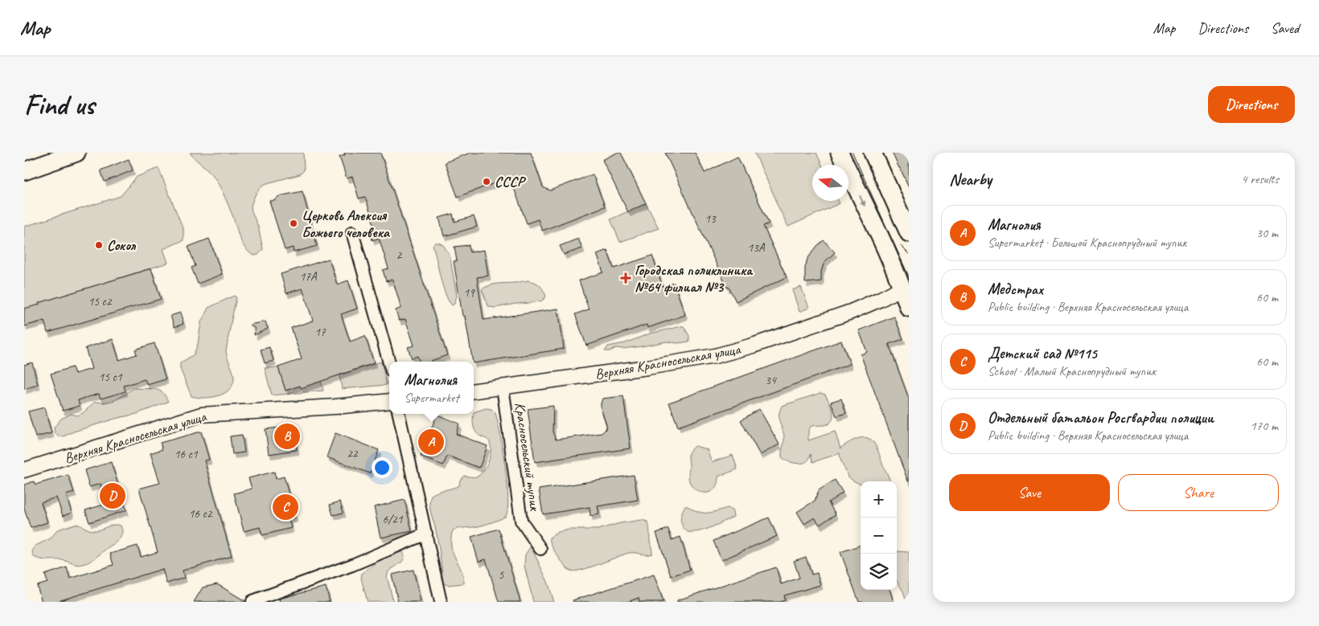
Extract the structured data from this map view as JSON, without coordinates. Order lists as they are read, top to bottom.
{
  "streets": {
    "street": ["Верхняя Красносельская улица", "Красносельский тупик"]
  },
  "crossings": [
    ["Верхняя Красносельская улица", "Красносельский тупик"]
  ],
  "places": {
    "other": ["СССР", "Церковь Алексия Божьего человека", "Сокол"],
    "health": ["Городская поликлиника №64 филиал №3"]
  },
  "house_numbers": [
    "13",
    "13А",
    "2",
    "17А",
    "19",
    "15 с2",
    "17",
    "15 с1",
    "34",
    "22",
    "16 с1",
    "16 с2",
    "6/21",
    "5"
  ],
  "north": "left",
  "page": {
    "header": "Map",
    "nav": ["Map", "Directions", "Saved"],
    "buttons": [
      "Directions",
      ["Save", "Share"]
    ],
    "title": "Find us",
    "heading": ["Nearby", "4 results"],
    "list": [
      {
        "mark": "A",
        "name": "Магнолия",
        "note": "Supermarket · Большой Краснопрудный тупик",
        "value": "30 m"
      },
      {
        "mark": "B",
        "name": "Медстрах",
        "note": "Public building · Верхняя Красносельская улица",
        "value": "60 m"
      },
      {
        "mark": "C",
        "name": "Детский сад №115",
        "note": "School · Малый Краснопрудный тупик",
        "value": "60 m"
      },
      {
        "mark": "D",
        "name": "Отдельный батальон Росгвардии полиции",
        "note": "Public building · Верхняя Красносельская улица",
        "value": "170 m"
      }
    ],
    "popup": ["Магнолия", "Supermarket"],
    "pins": [
      "B",
      "A",
      "D",
      "C"
    ],
    "map_buttons": ["+", "−"]
  }
}
